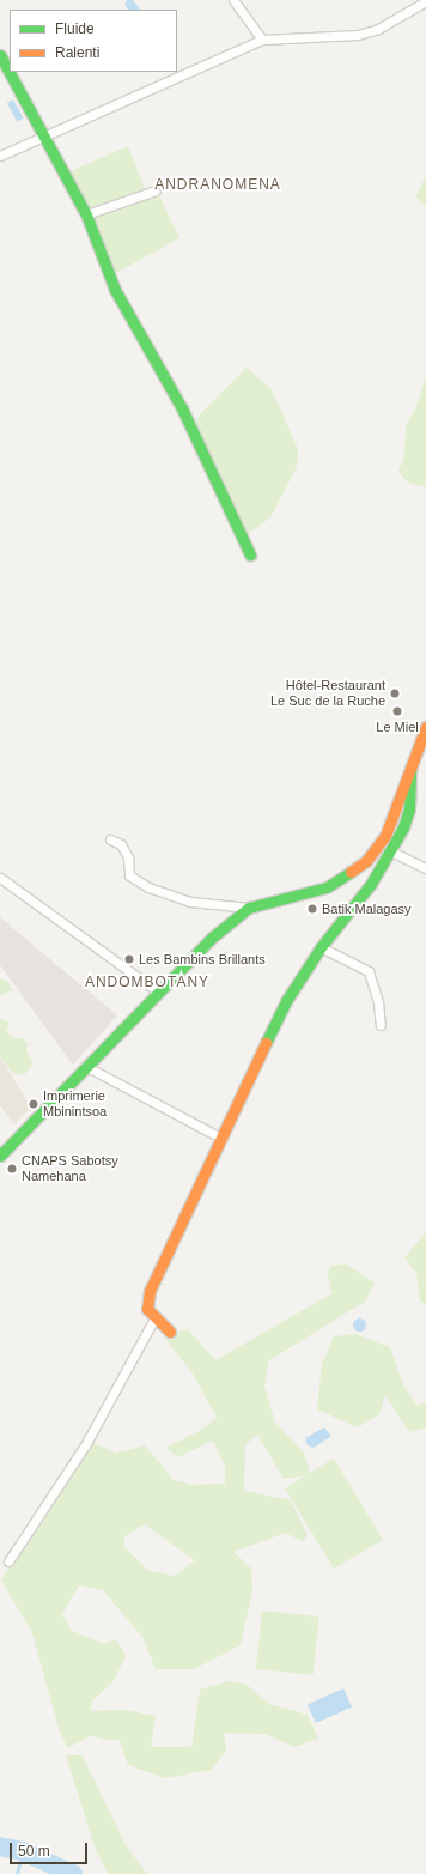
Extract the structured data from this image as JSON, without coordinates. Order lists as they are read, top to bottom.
{
  "districts": ["ANDRANOMENA", "ANDOMBOTANY"],
  "places": [
    "Hôtel-Restaurant Le Suc de la Ruche",
    "Le Miel",
    "Batik Malagasy",
    "Les Bambins Brillants",
    "Imprimerie Mbinintsoa",
    "CNAPS Sabotsy Namehana"
  ],
  "legend": ["Fluide", "Ralenti"],
  "scale_bar": "50 m"
}
